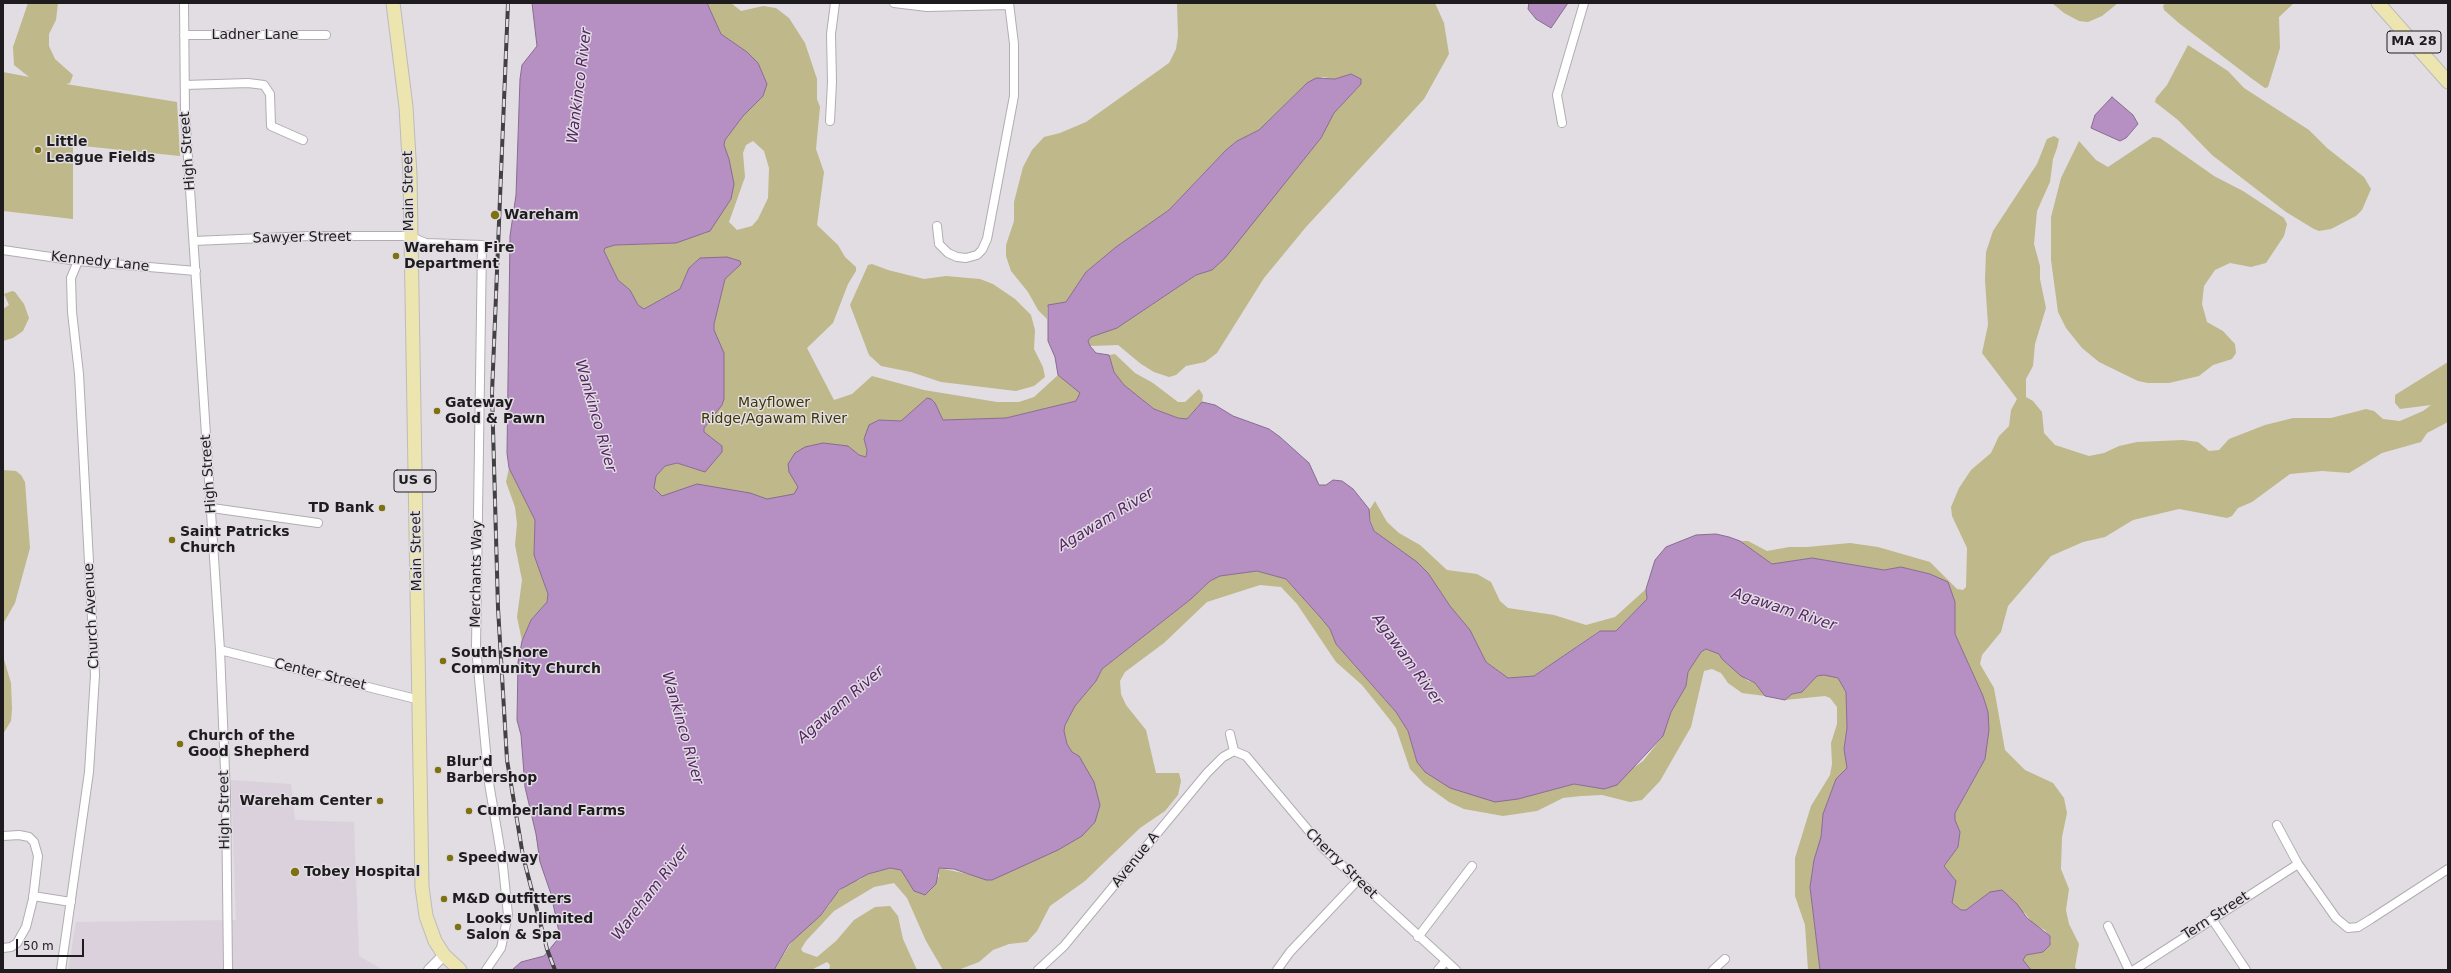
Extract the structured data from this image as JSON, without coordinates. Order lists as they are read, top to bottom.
{
  "streets": {
    "main road": ["MA 28", "Main Street", "US 6"],
    "street": [
      "Ladner Lane",
      "High Street",
      "Sawyer Street",
      "Kennedy Lane",
      "Merchants Way",
      "Church Avenue",
      "Center Street",
      "Avenue A",
      "Cherry Street",
      "Tern Street"
    ]
  },
  "crossings": [
    ["Ladner Lane", "High Street"],
    ["High Street", "Sawyer Street"],
    ["High Street", "Kennedy Lane"],
    ["High Street", "Center Street"],
    ["Main Street", "Sawyer Street"],
    ["Main Street", "US 6"],
    ["Main Street", "Merchants Way"],
    ["Main Street", "Center Street"],
    ["Sawyer Street", "Merchants Way"],
    ["Kennedy Lane", "Church Avenue"],
    ["Avenue A", "Cherry Street"]
  ],
  "water": ["Wankinco River", "Agawam River", "Wareham River"],
  "parks": ["Mayflower Ridge/Agawam River"],
  "places": [
    "Little League Fields",
    "Wareham",
    "Wareham Fire Department",
    "Gateway Gold & Pawn",
    "TD Bank",
    "Saint Patricks Church",
    "South Shore Community Church",
    "Church of the Good Shepherd",
    "Blur'd Barbershop",
    "Wareham Center",
    "Cumberland Farms",
    "Speedway",
    "Tobey Hospital",
    "M&D Outfitters",
    "Looks Unlimited Salon & Spa"
  ],
  "scale_bar": "50 m"
}
